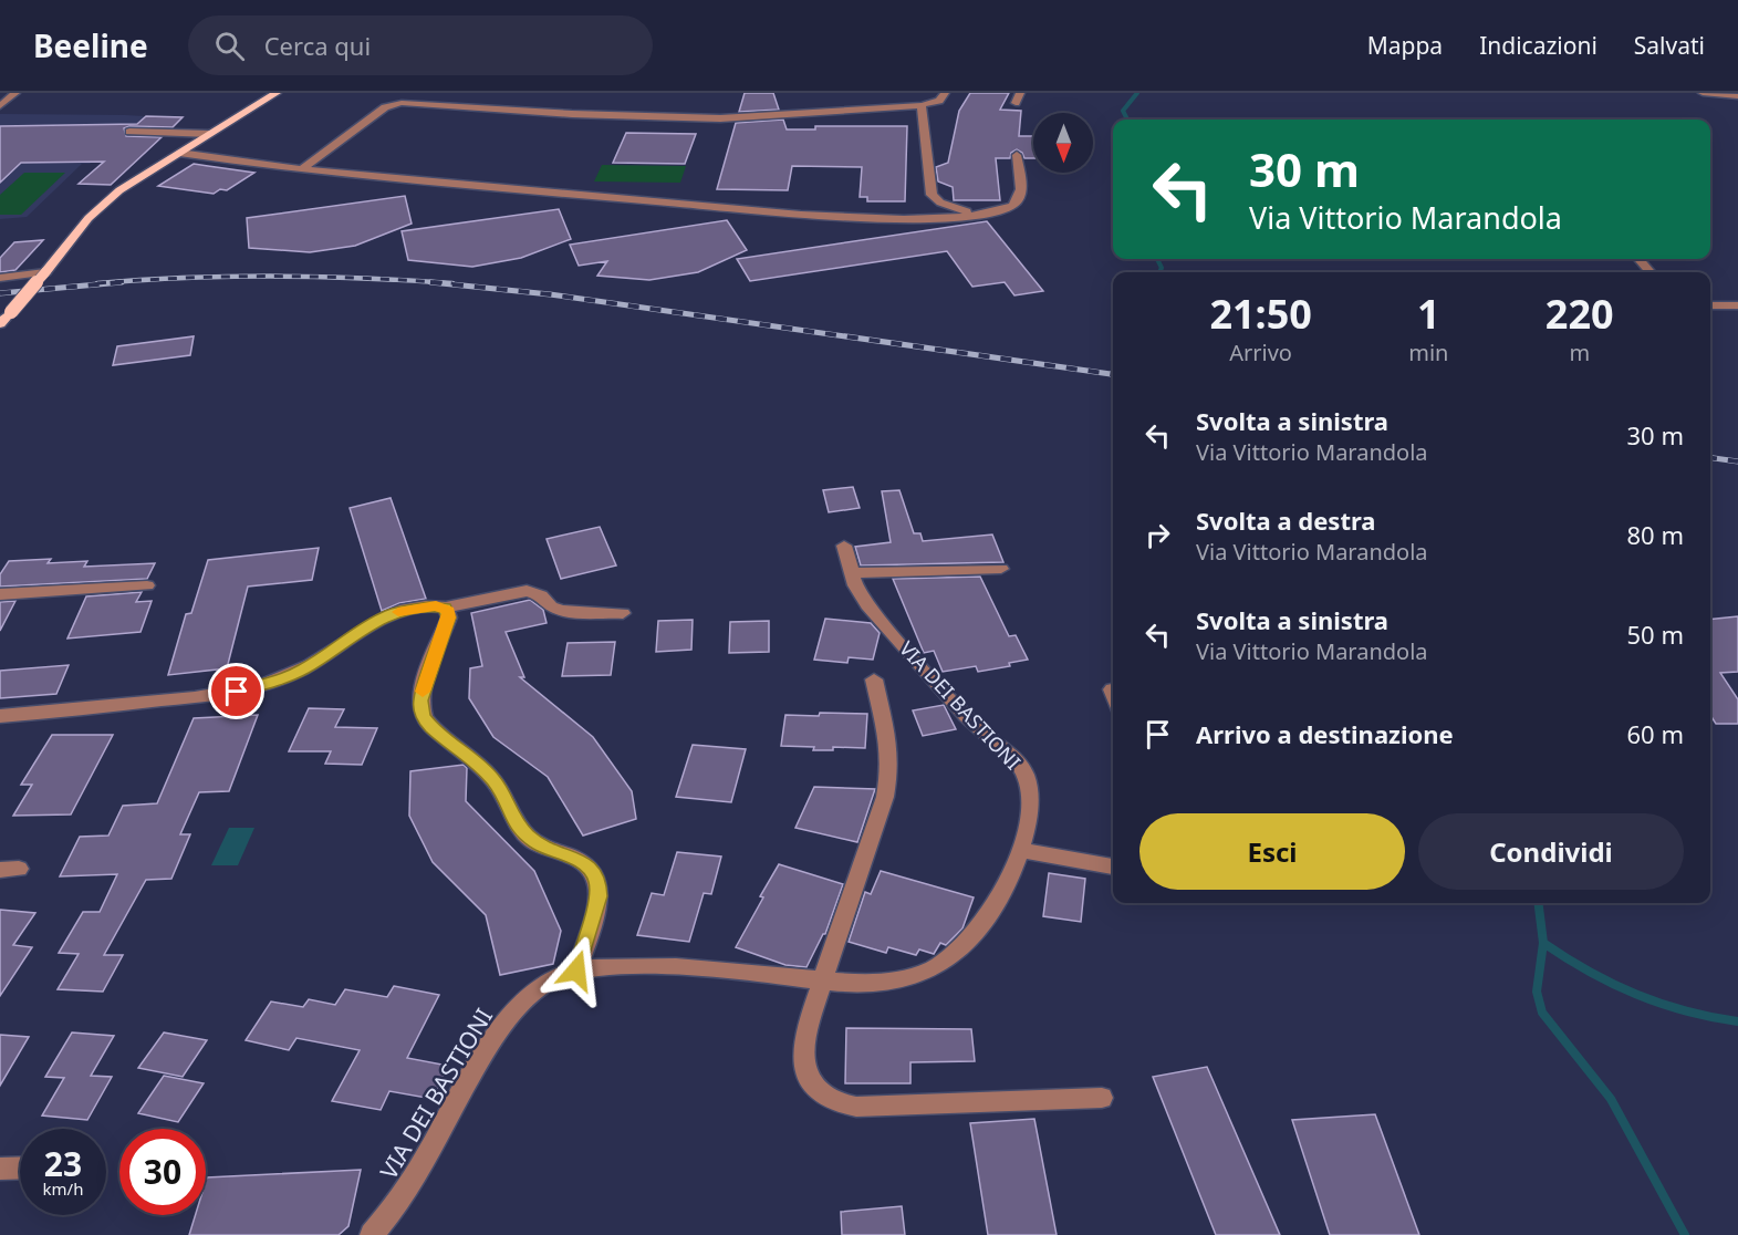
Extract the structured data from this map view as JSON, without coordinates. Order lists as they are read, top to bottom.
{
  "streets": {
    "street": ["VIA DEI BASTIONI"]
  },
  "north": "bottom",
  "page": {
    "header": "Beeline",
    "search": "Cerca qui",
    "nav": ["Mappa", "Indicazioni", "Salvati"],
    "turn": ["30 m", "Via Vittorio Marandola"],
    "eta": [
      "21:50",
      "Arrivo",
      "1",
      "min",
      "220",
      "m"
    ],
    "list": [
      {
        "name": "Svolta a sinistra",
        "note": "Via Vittorio Marandola",
        "value": "30 m"
      },
      {
        "name": "Svolta a destra",
        "note": "Via Vittorio Marandola",
        "value": "80 m"
      },
      {
        "name": "Svolta a sinistra",
        "note": "Via Vittorio Marandola",
        "value": "50 m"
      },
      {
        "name": "Arrivo a destinazione",
        "value": "60 m"
      }
    ],
    "buttons": ["Esci", "Condividi"],
    "speed": "23 km/h",
    "limit": "30"
  }
}
